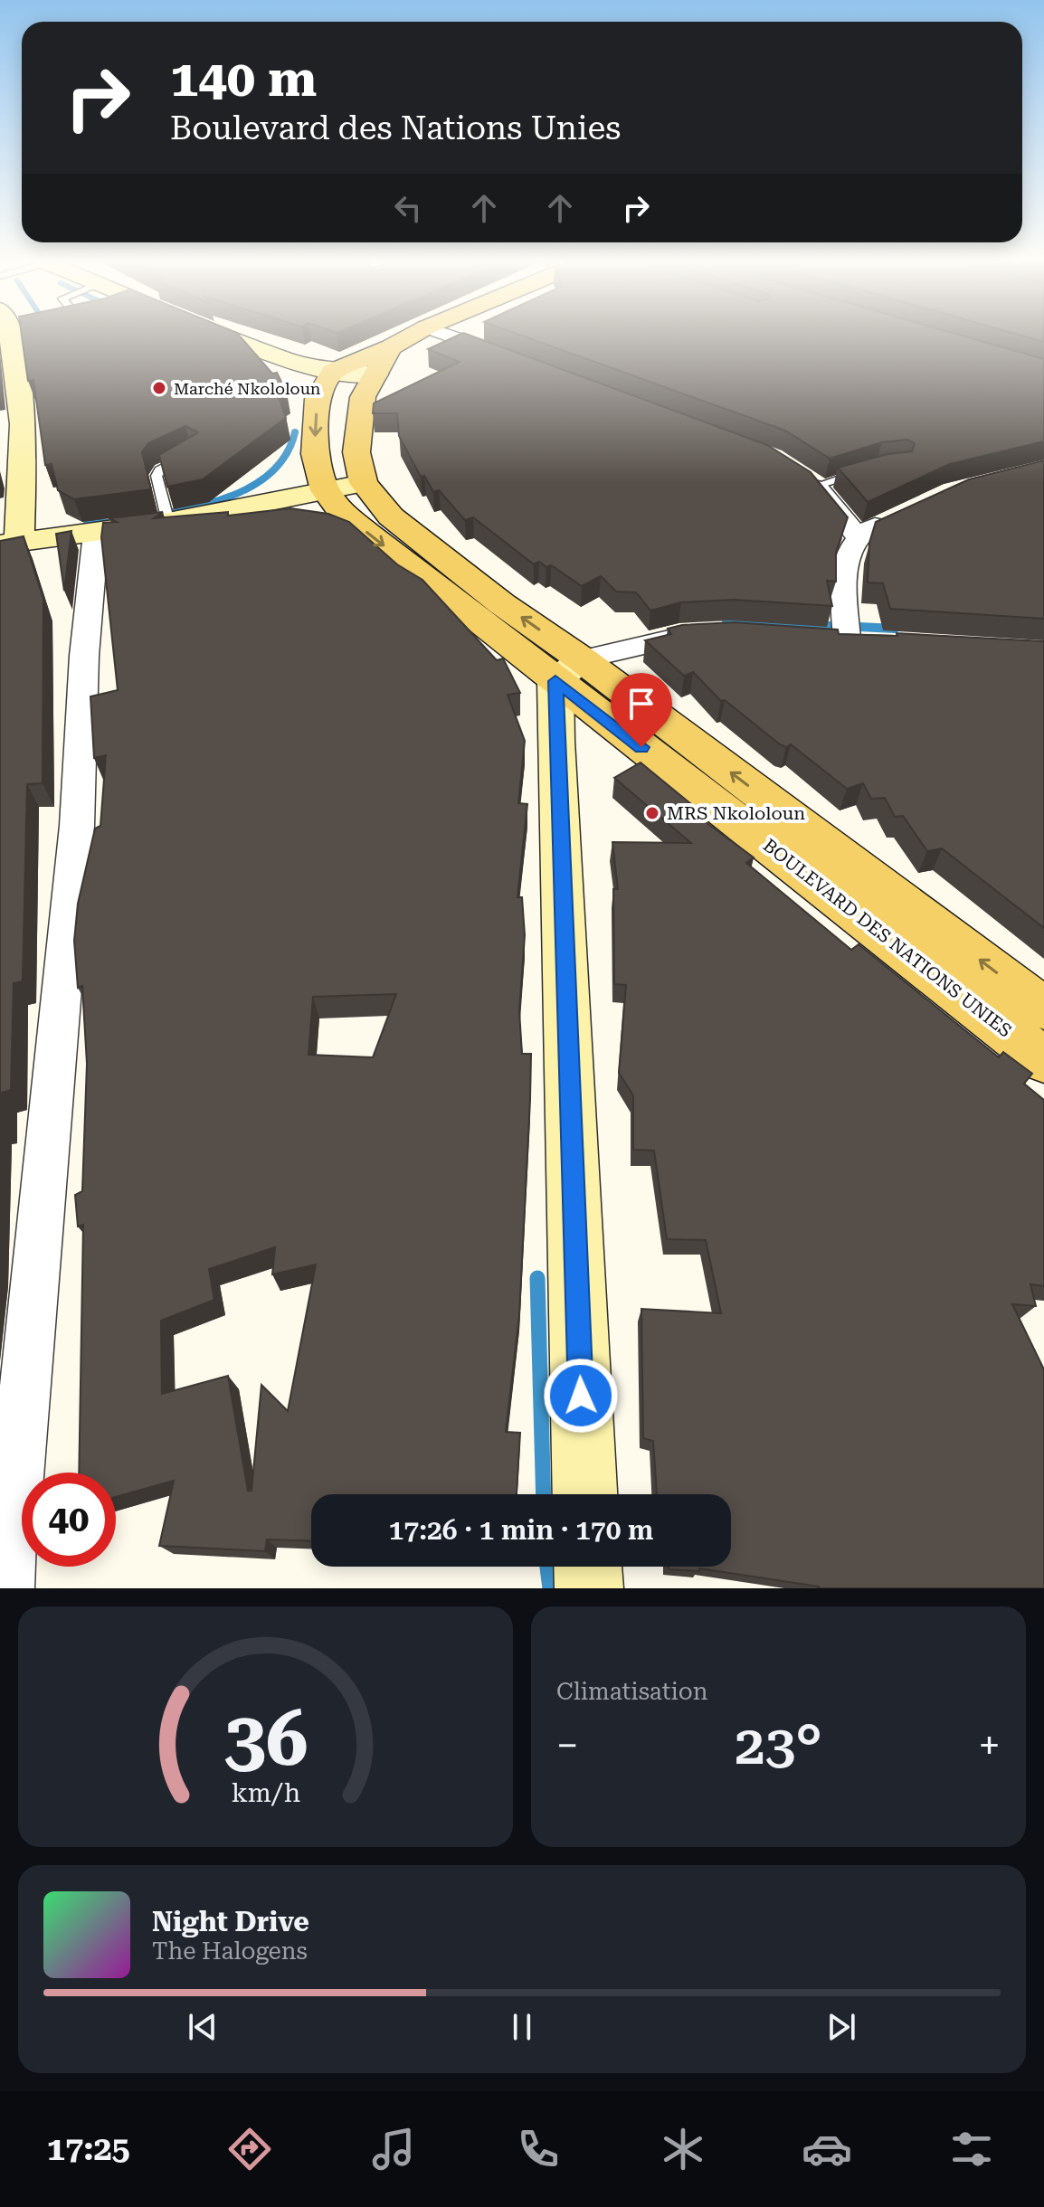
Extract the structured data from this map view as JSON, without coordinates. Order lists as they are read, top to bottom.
{
  "streets": {
    "main road": ["BOULEVARD DES NATIONS UNIES"]
  },
  "places": ["Marché Nkololoun", "MRS Nkololoun"],
  "page": {
    "turn": ["140 m", "Boulevard des Nations Unies"],
    "limit": "40",
    "trip": "17:26 · 1 min · 170 m",
    "tile": "Climatisation",
    "heat": ["−", "23°", "+"],
    "song": ["Night Drive", "The Halogens"],
    "tabs": "17:25",
    "gauge": ["36", "km/h"]
  }
}
